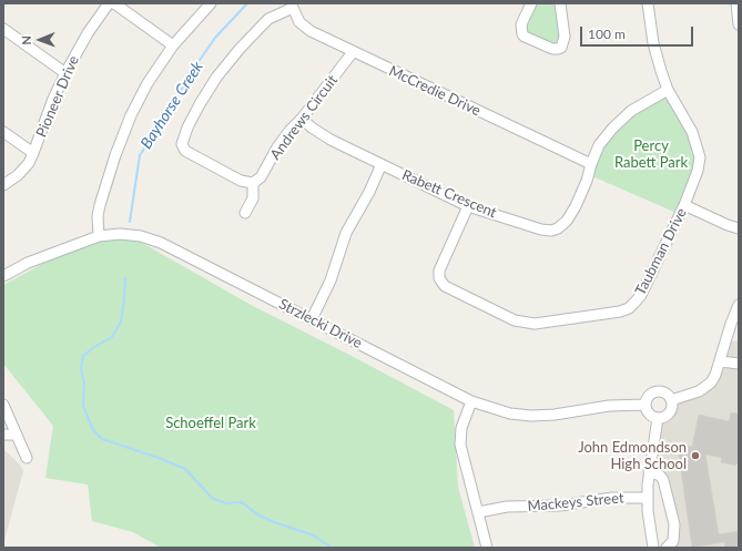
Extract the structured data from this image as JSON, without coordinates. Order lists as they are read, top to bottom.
{
  "streets": {
    "street": [
      "McCredie Drive",
      "Pioneer Drive",
      "Andrews Circuit",
      "Rabett Crescent",
      "Taubman Drive",
      "Strzlecki Drive",
      "Mackeys Street"
    ]
  },
  "crossings": [
    ["McCredie Drive", "Andrews Circuit"],
    ["McCredie Drive", "Rabett Crescent"],
    ["Andrews Circuit", "Rabett Crescent"],
    ["Rabett Crescent", "Taubman Drive"]
  ],
  "water": ["Bayhorse Creek"],
  "parks": ["Percy Rabett Park", "Schoeffel Park"],
  "places": ["John Edmondson High School"],
  "scale_bar": "100 m",
  "north": "left"
}
